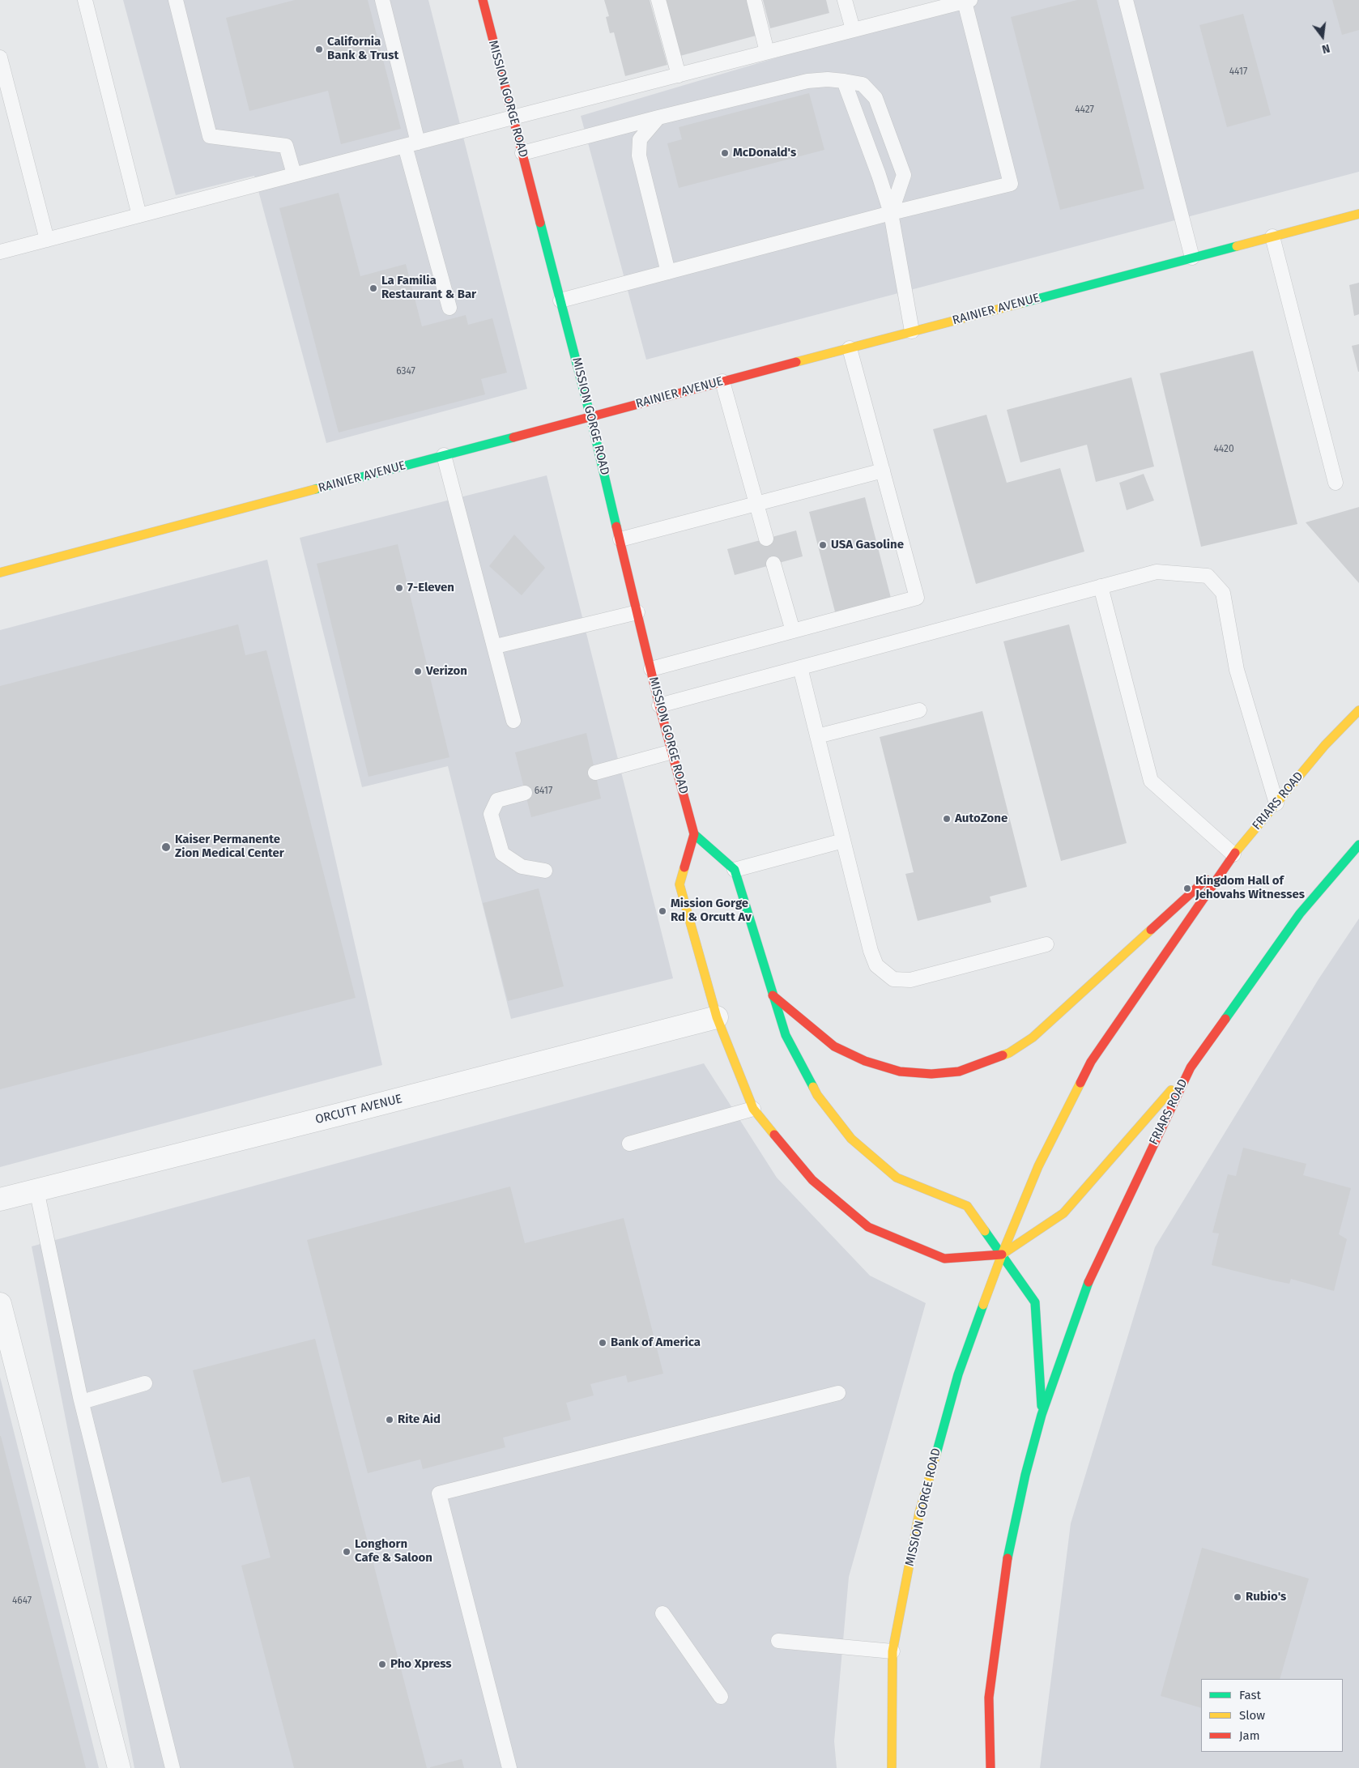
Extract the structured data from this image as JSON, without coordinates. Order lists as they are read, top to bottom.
{
  "streets": {
    "main road": ["MISSION GORGE ROAD", "RAINIER AVENUE", "FRIARS ROAD"],
    "street": ["ORCUTT AVENUE"]
  },
  "crossings": [
    ["MISSION GORGE ROAD", "RAINIER AVENUE"],
    ["MISSION GORGE ROAD", "FRIARS ROAD"]
  ],
  "places": [
    "California Bank & Trust",
    "McDonald's",
    "La Familia Restaurant & Bar",
    "USA Gasoline",
    "7-Eleven",
    "Verizon",
    "AutoZone",
    "Kaiser Permanente Zion Medical Center",
    "Kingdom Hall of Jehovahs Witnesses",
    "Mission Gorge Rd & Orcutt Av",
    "Bank of America",
    "Rite Aid",
    "Longhorn Cafe & Saloon",
    "Rubio's",
    "Pho Xpress"
  ],
  "house_numbers": [
    "4417",
    "4427",
    "6347",
    "4420",
    "6417",
    "4647"
  ],
  "legend": ["Fast", "Slow", "Jam"],
  "north": "bottom"
}
